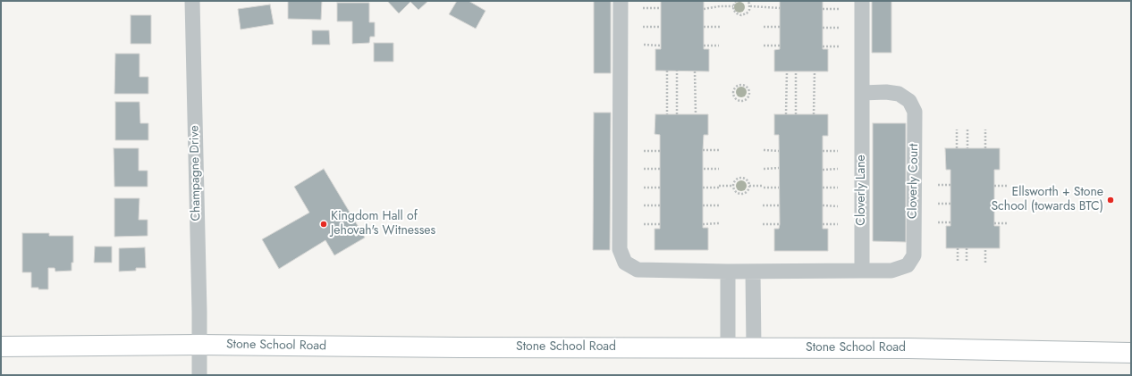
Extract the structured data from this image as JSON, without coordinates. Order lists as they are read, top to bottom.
{
  "streets": {
    "main road": ["Stone School Road"],
    "street": ["Champagne Drive", "Cloverly Court", "Cloverly Lane"]
  },
  "crossings": [
    ["Champagne Drive", "Stone School Road"],
    ["Cloverly Court", "Cloverly Lane"]
  ],
  "places": ["Ellsworth + Stone School (towards BTC)", "Kingdom Hall of Jehovah's Witnesses"]
}
